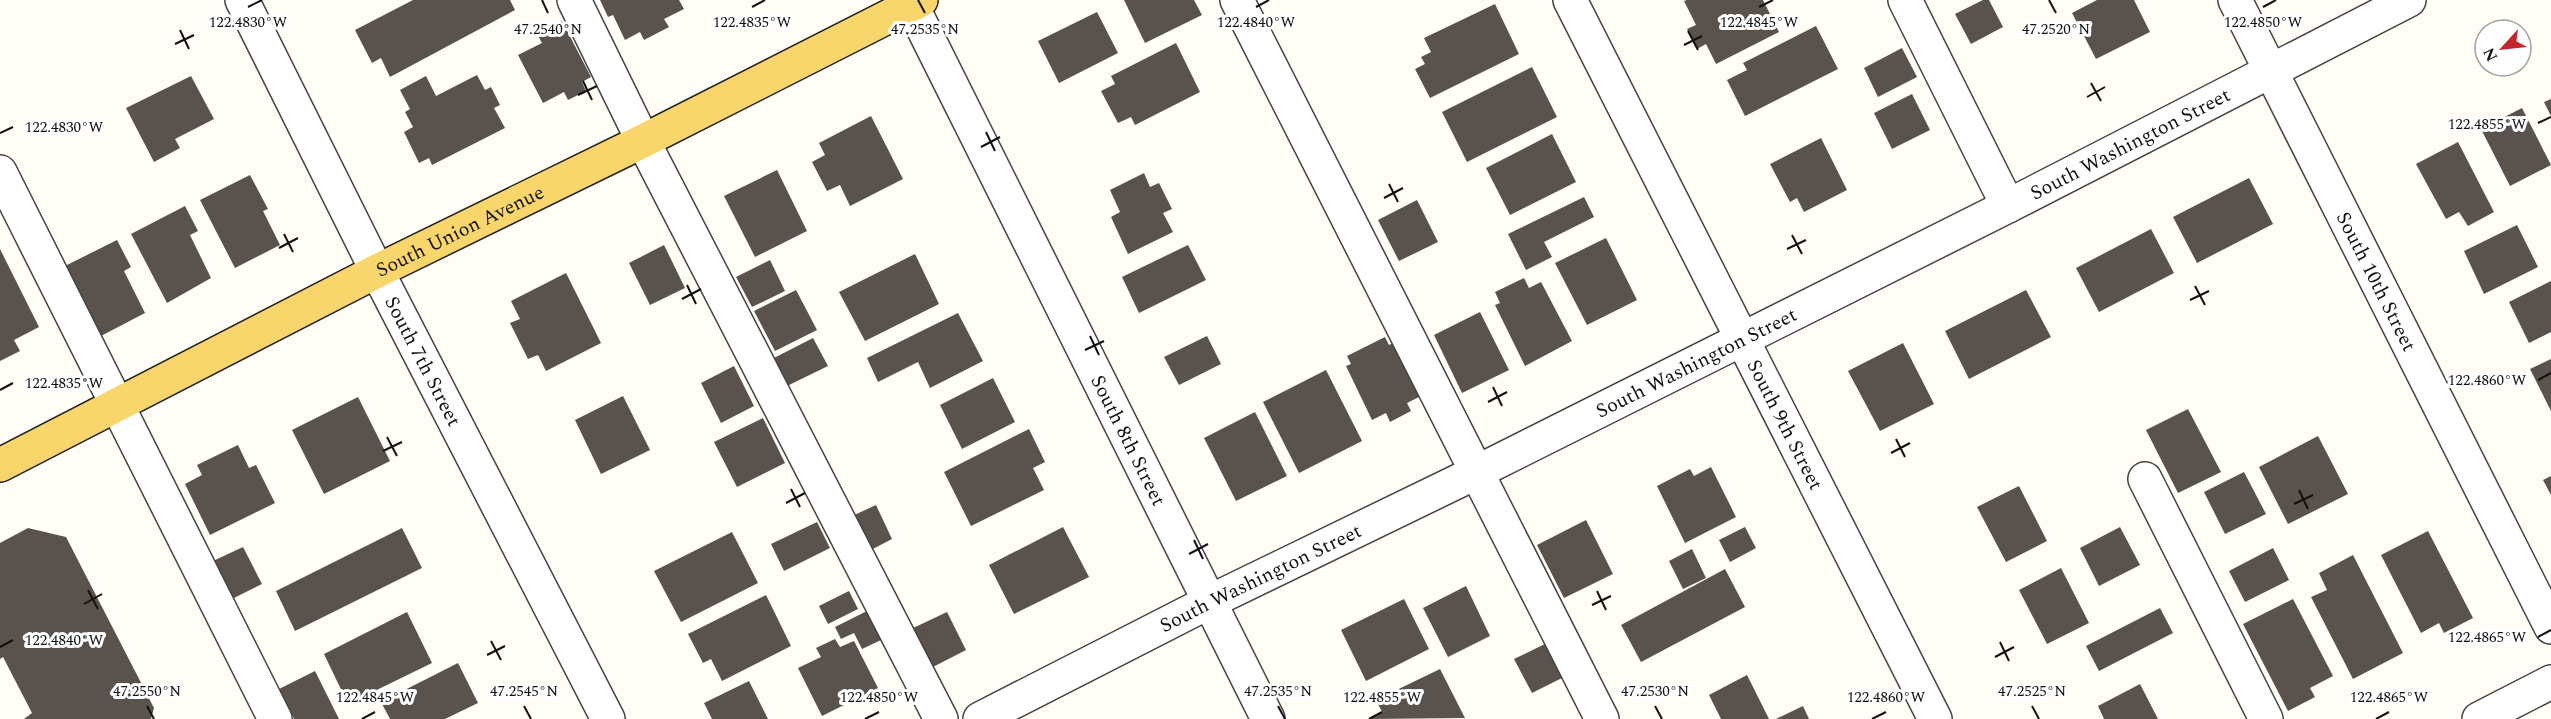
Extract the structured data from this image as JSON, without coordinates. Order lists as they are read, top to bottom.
{
  "streets": {
    "main road": ["South Union Avenue"],
    "street": [
      "South Washington Street",
      "South 10th Street",
      "South 7th Street",
      "South 9th Street",
      "South 8th Street"
    ]
  },
  "crossings": [
    ["South Washington Street", "South 10th Street"],
    ["South Washington Street", "South 9th Street"],
    ["South Washington Street", "South 8th Street"],
    ["South Union Avenue", "South 7th Street"],
    ["South Union Avenue", "South 8th Street"]
  ],
  "north": "bottom left",
  "coordinates": [
    "122.4830°W",
    "122.4835°W",
    "122.4840°W",
    "122.4845°W",
    "122.4850°W",
    "47.2540°N",
    "47.2535°N",
    "47.2520°N",
    "122.4855°W",
    "122.4860°W",
    "122.4865°W",
    "47.2550°N",
    "47.2545°N",
    "47.2530°N",
    "47.2525°N"
  ]
}
